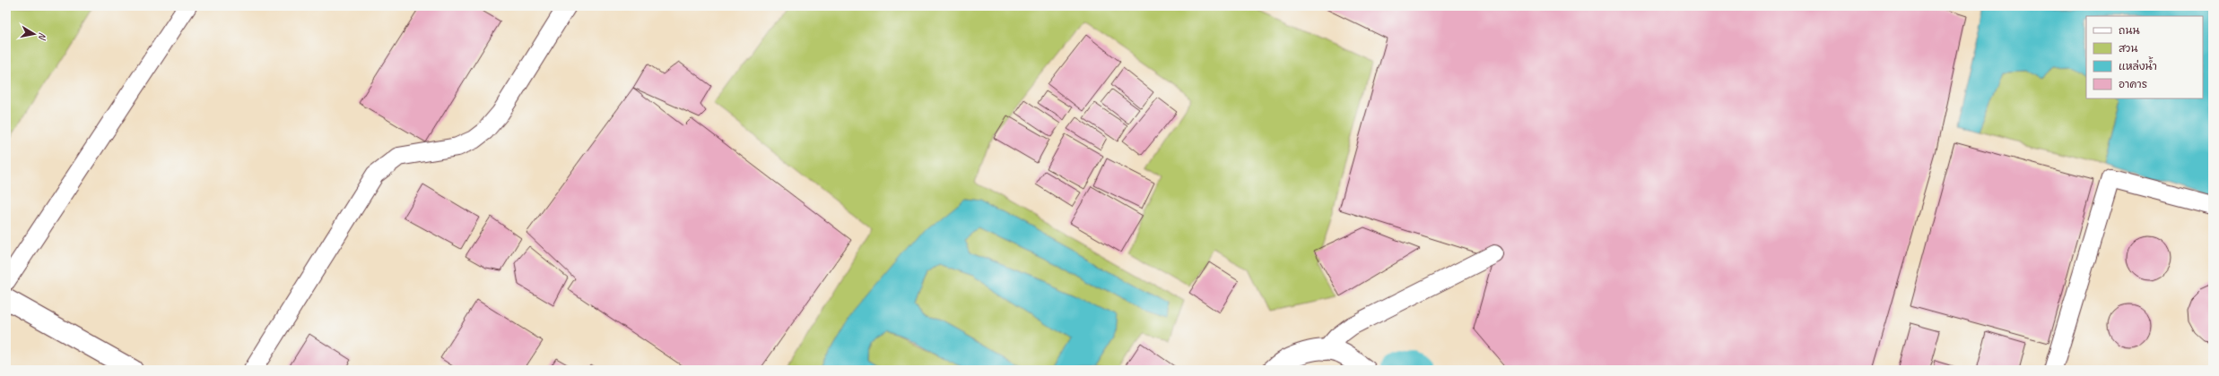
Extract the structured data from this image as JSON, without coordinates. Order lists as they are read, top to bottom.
{
  "legend": [
    "ถนน",
    "สวน",
    "แหล่งน้ำ",
    "อาคาร"
  ],
  "north": "right"
}
